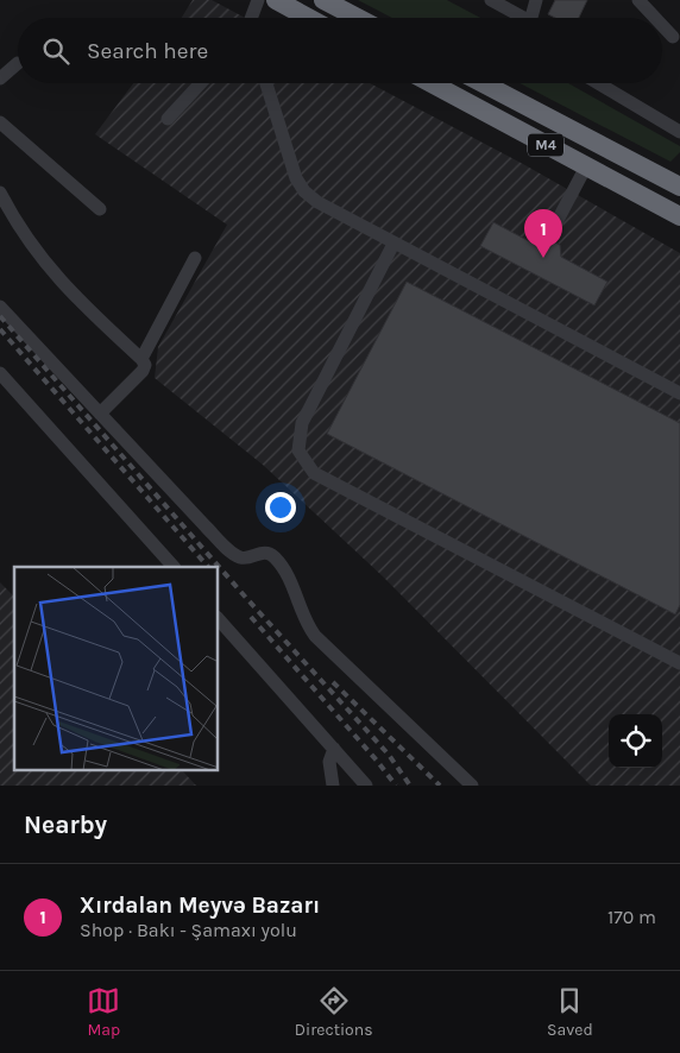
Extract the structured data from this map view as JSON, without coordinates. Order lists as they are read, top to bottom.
{
  "streets": {
    "highway": ["M4"]
  },
  "page": {
    "search": "Search here",
    "pins": "1",
    "heading": "Nearby",
    "list": [
      {
        "mark": "1",
        "name": "Xırdalan Meyvə Bazarı",
        "note": "Shop · Bakı - Şamaxı yolu",
        "value": "170 m"
      }
    ],
    "nav": ["Map", "Directions", "Saved"]
  }
}
